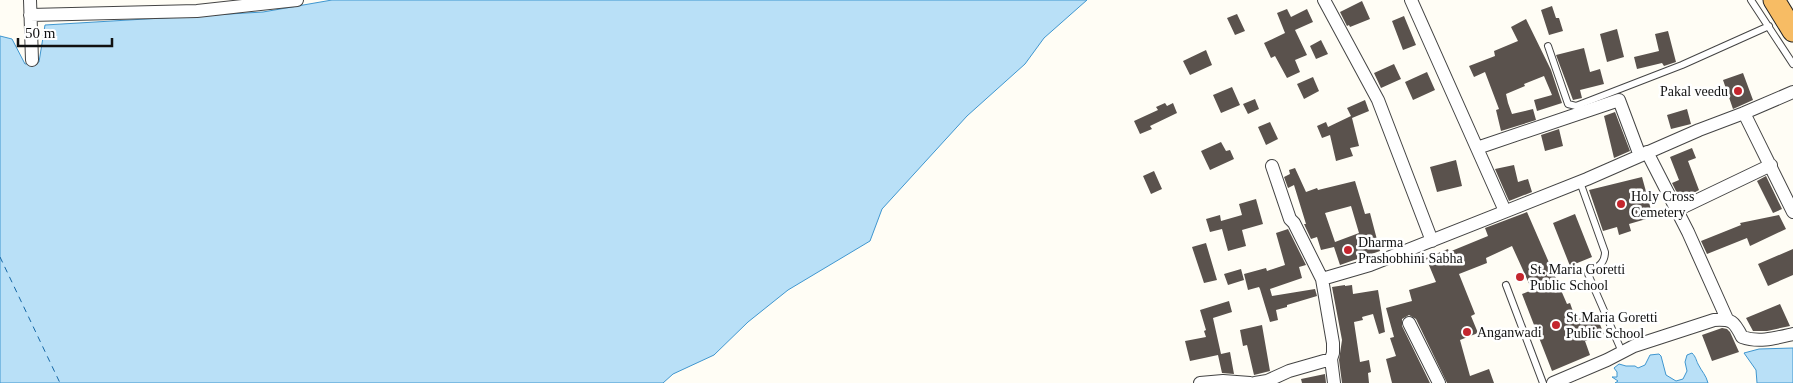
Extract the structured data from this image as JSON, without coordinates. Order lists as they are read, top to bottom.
{
  "places": [
    "Pakal veedu",
    "Holy Cross Cemetery",
    "Dharma Prashobhini Sabha",
    "St. Maria Goretti Public School",
    "St Maria Goretti Public School",
    "Anganwadi"
  ],
  "scale_bar": "50 m"
}
